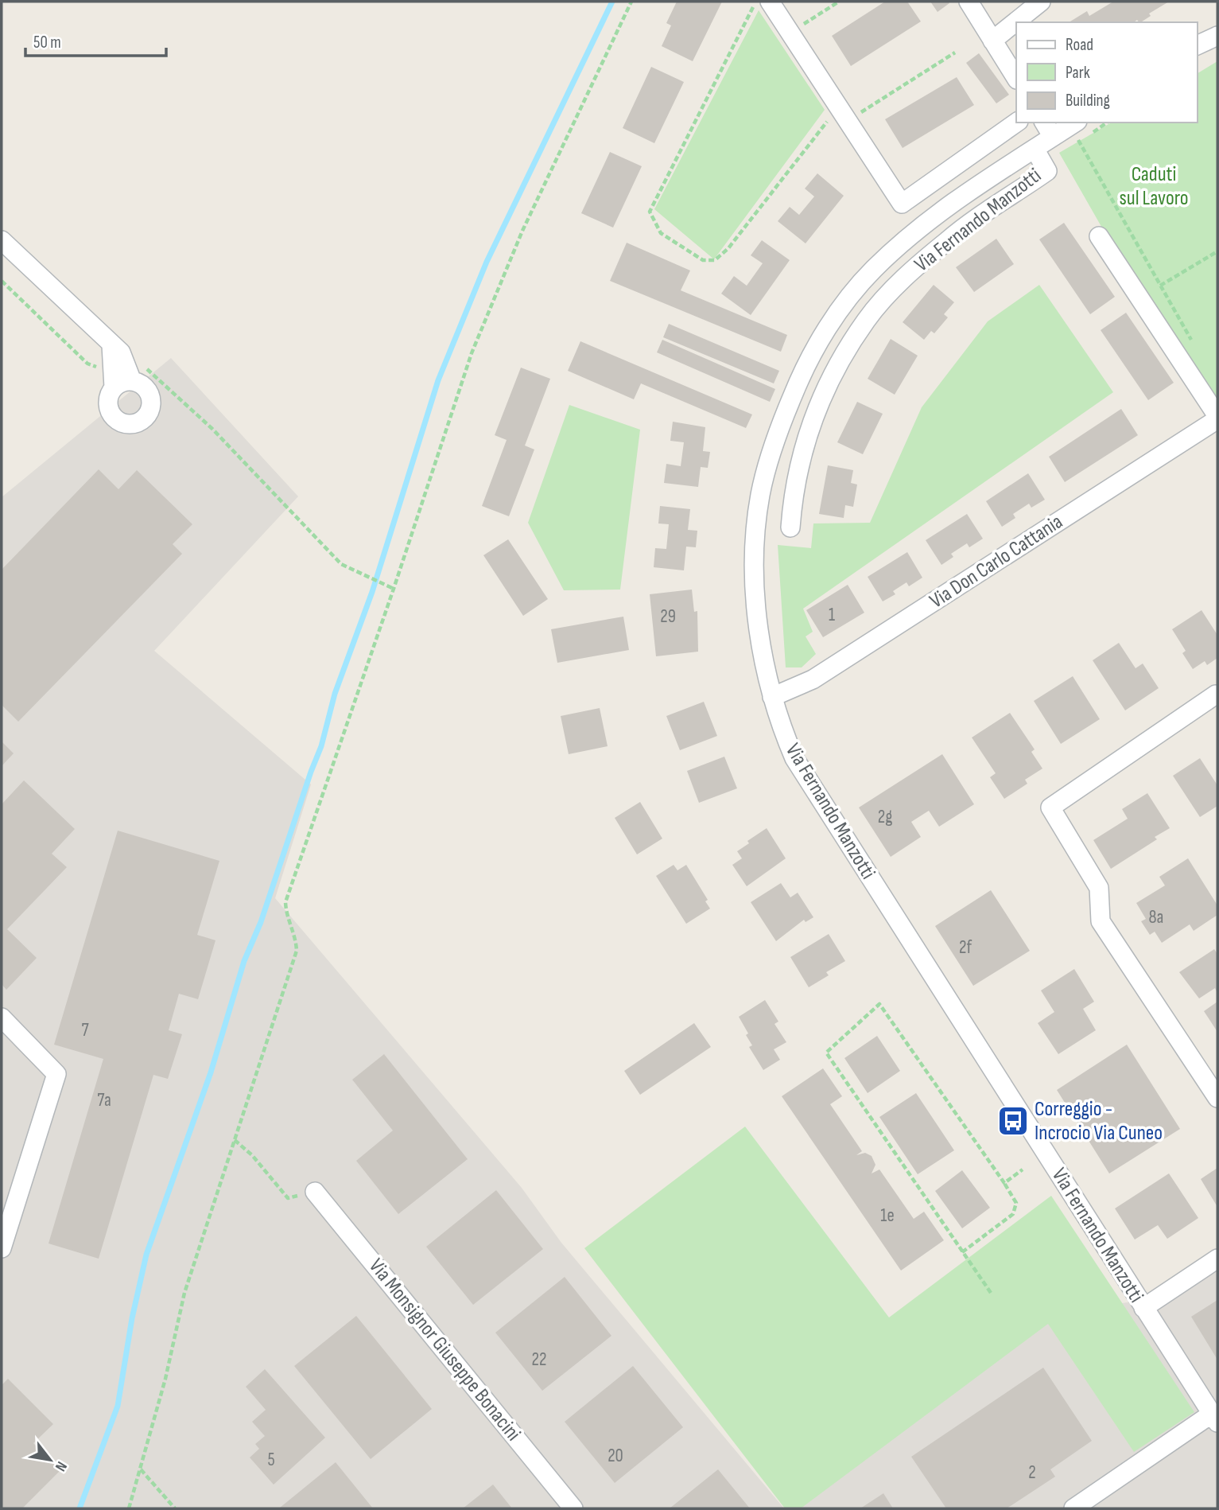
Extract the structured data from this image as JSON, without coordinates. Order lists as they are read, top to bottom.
{
  "streets": {
    "street": ["Via Fernando Manzotti", "Via Don Carlo Cattania", "Via Monsignor Giuseppe Bonacini"]
  },
  "crossings": [
    ["Via Fernando Manzotti", "Via Don Carlo Cattania"]
  ],
  "parks": ["Caduti sul Lavoro"],
  "places": {
    "bus stop": ["Correggio - Incrocio Via Cuneo"]
  },
  "house_numbers": [
    "1",
    "29",
    "2g",
    "8a",
    "2f",
    "7",
    "7a",
    "1e",
    "22",
    "20",
    "5",
    "2"
  ],
  "legend": ["Road", "Park", "Building"],
  "scale_bar": "50 m",
  "north": "bottom right"
}
